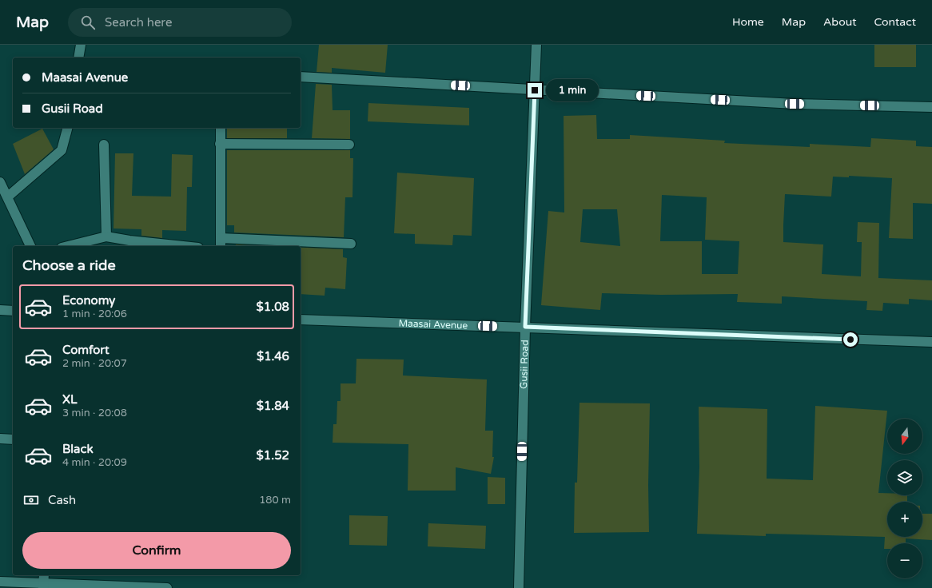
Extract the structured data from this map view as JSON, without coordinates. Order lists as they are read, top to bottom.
{
  "streets": {
    "street": ["Maasai Avenue", "Gusii Road"]
  },
  "crossings": [
    ["Maasai Avenue", "Gusii Road"]
  ],
  "north": "bottom",
  "page": {
    "header": "Map",
    "search": "Search here",
    "nav": [
      "Home",
      "Map",
      "About",
      "Contact"
    ],
    "banner": ["Maasai Avenue", "Gusii Road"],
    "bubble": "1 min",
    "heading": "Choose a ride",
    "list": [
      {
        "name": "Economy",
        "note": "1 min · 20:06",
        "value": "$1.08"
      },
      {
        "name": "Comfort",
        "note": "2 min · 20:07",
        "value": "$1.46"
      },
      {
        "name": "XL",
        "note": "3 min · 20:08",
        "value": "$1.84"
      },
      {
        "name": "Black",
        "note": "4 min · 20:09",
        "value": "$1.52"
      }
    ],
    "map_buttons": ["+", "−"],
    "pay": ["Cash", "180 m"],
    "buttons": "Confirm"
  }
}
